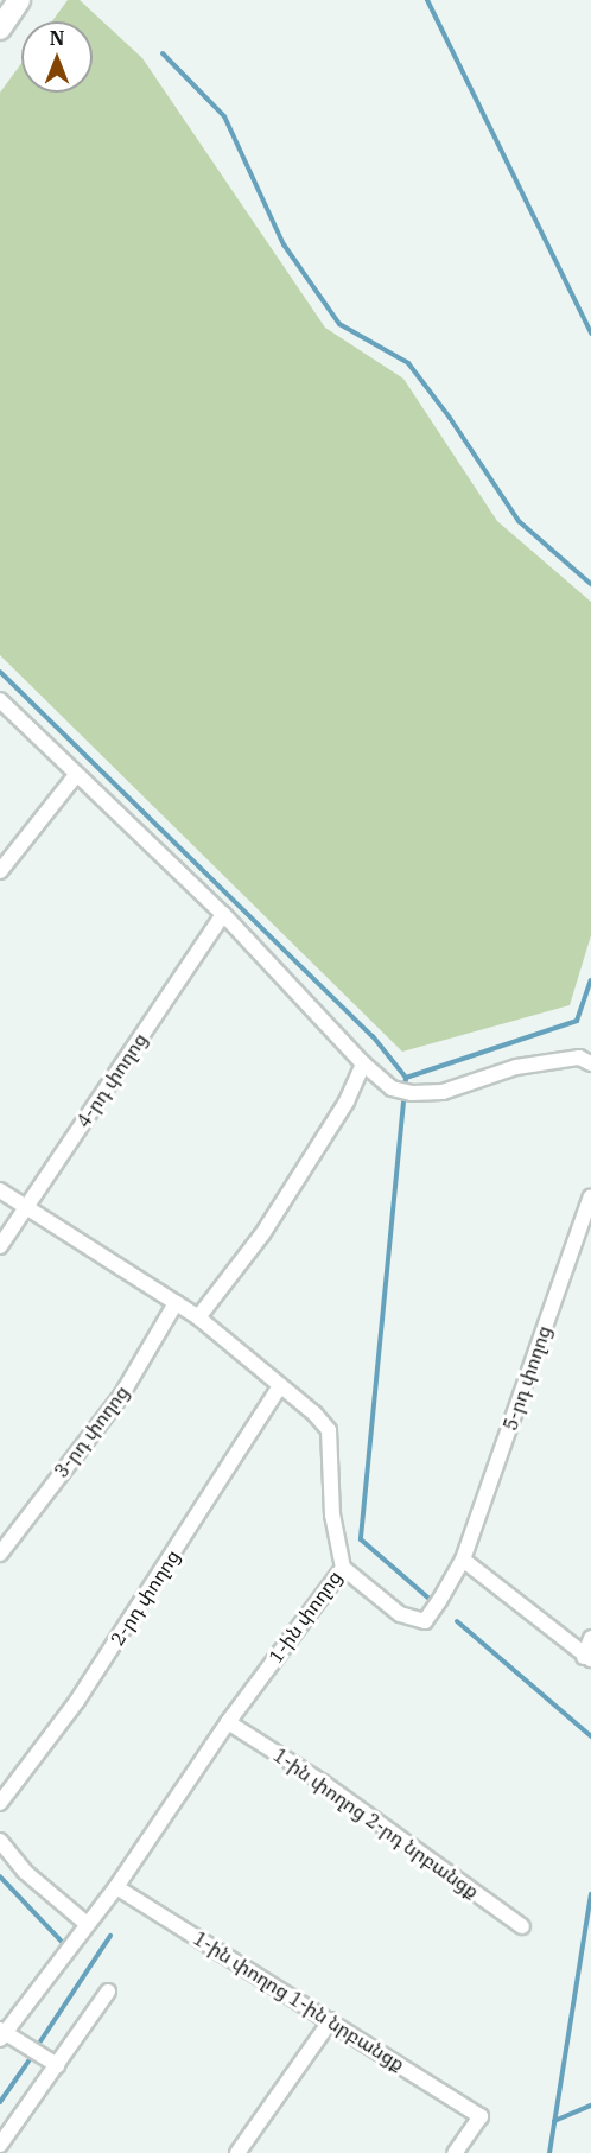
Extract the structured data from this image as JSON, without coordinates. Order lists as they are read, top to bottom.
{
  "streets": {
    "street": [
      "4-րդ փողոց",
      "5-րդ փողոց",
      "3-րդ փողոց",
      "2-րդ փողոց",
      "1-ին փողոց",
      "1-ին փողոց 2-րդ նրբանցք",
      "1-ին փողոց 1-ին նրբանցք"
    ]
  },
  "crossings": [
    ["4-րդ փողոց", "1-ին փողոց"],
    ["5-րդ փողոց", "1-ին փողոց"],
    ["3-րդ փողոց", "1-ին փողոց"],
    ["2-րդ փողոց", "1-ին փողոց"],
    ["1-ին փողոց", "1-ին փողոց 2-րդ նրբանցք"],
    ["1-ին փողոց", "1-ին փողոց 1-ին նրբանցք"]
  ],
  "north": "top"
}
